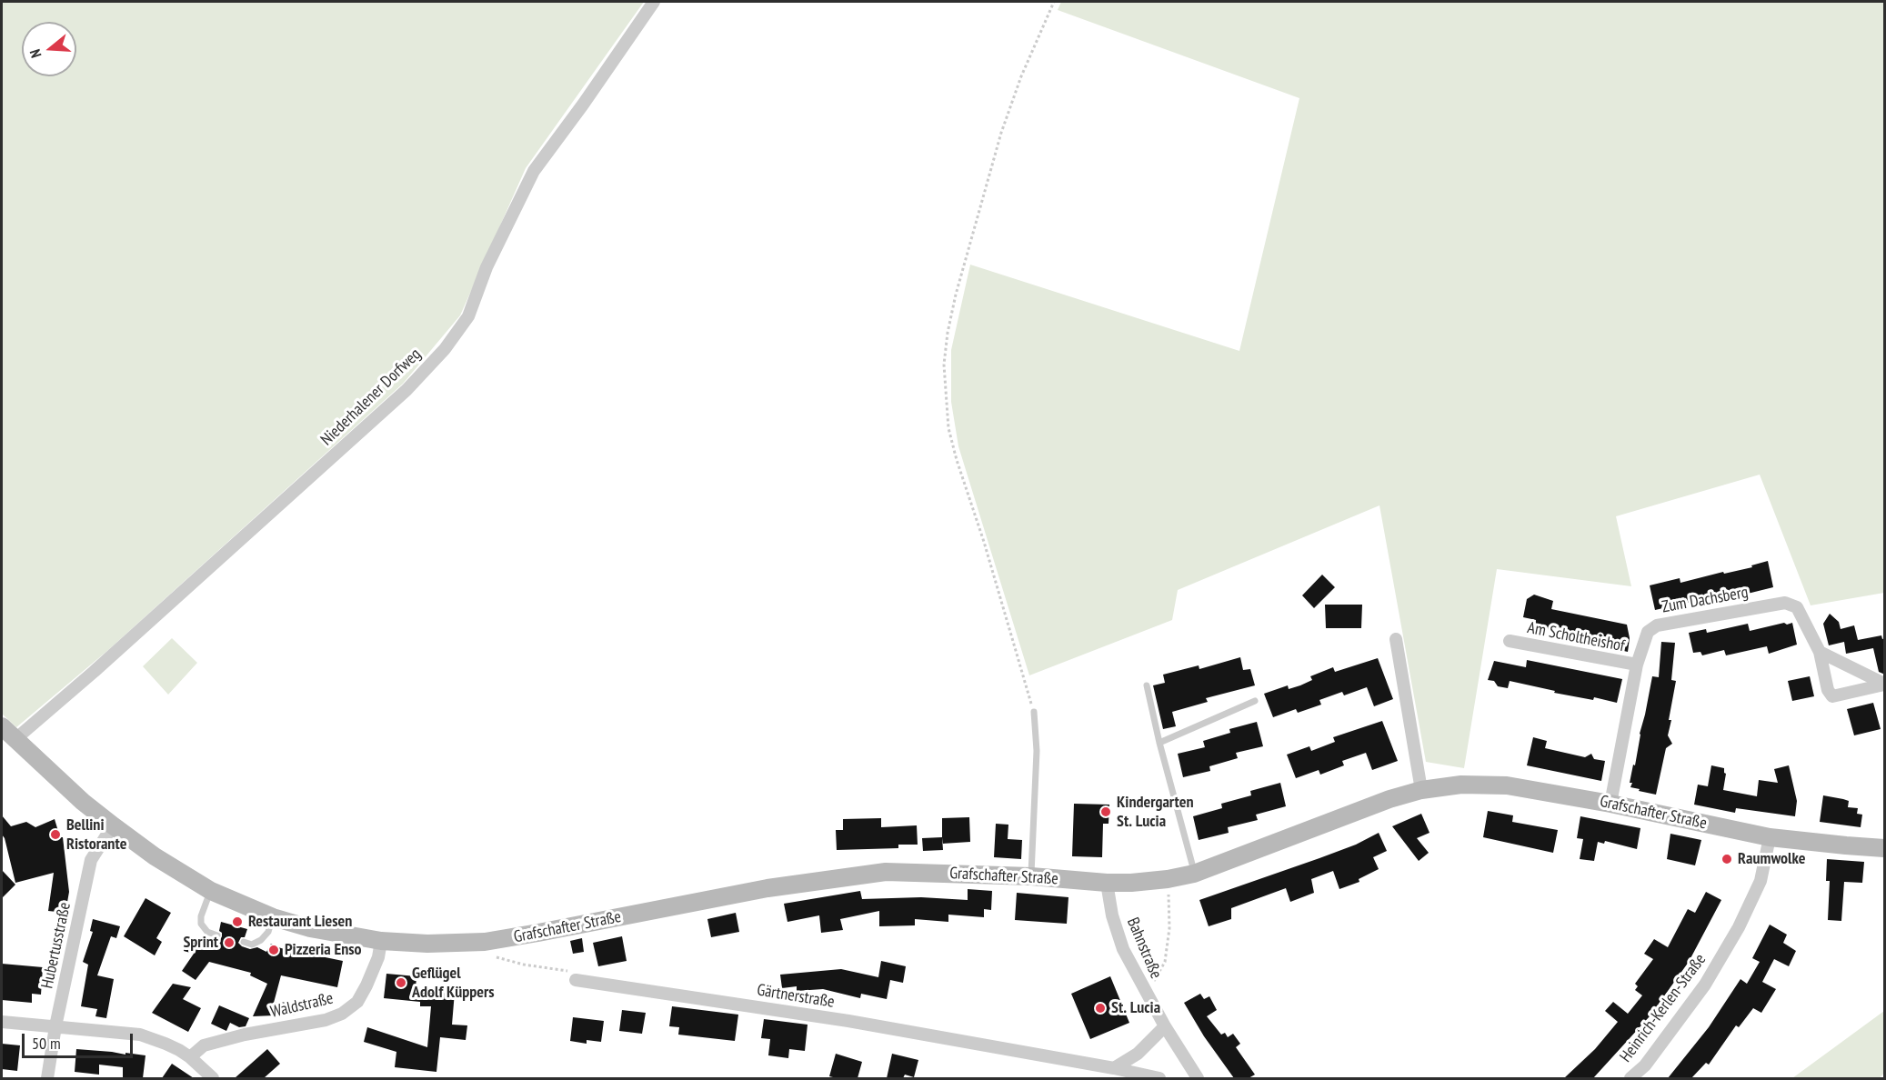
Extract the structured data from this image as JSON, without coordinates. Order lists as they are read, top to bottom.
{
  "streets": {
    "main road": ["Grafschafter Straße"],
    "street": [
      "Niederhalener Dorfweg",
      "Zum Dachsberg",
      "Am Scholtheishof",
      "Hubertusstraße",
      "Bahnstraße",
      "Gärtnerstraße",
      "Waldstraße",
      "Heinrich-Kerlen-Straße"
    ]
  },
  "crossings": [
    ["Niederhalener Dorfweg", "Grafschafter Straße"],
    ["Zum Dachsberg", "Am Scholtheishof"],
    ["Zum Dachsberg", "Grafschafter Straße"],
    ["Grafschafter Straße", "Hubertusstraße"],
    ["Grafschafter Straße", "Bahnstraße"],
    ["Grafschafter Straße", "Waldstraße"],
    ["Grafschafter Straße", "Heinrich-Kerlen-Straße"]
  ],
  "places": [
    "Kindergarten St. Lucia",
    "Bellini Ristorante",
    "Raumwolke",
    "Restaurant Liesen",
    "Sprint",
    "Pizzeria Enso",
    "Geflügel Adolf Küppers",
    "St. Lucia"
  ],
  "scale_bar": "50 m",
  "north": "left"
}
